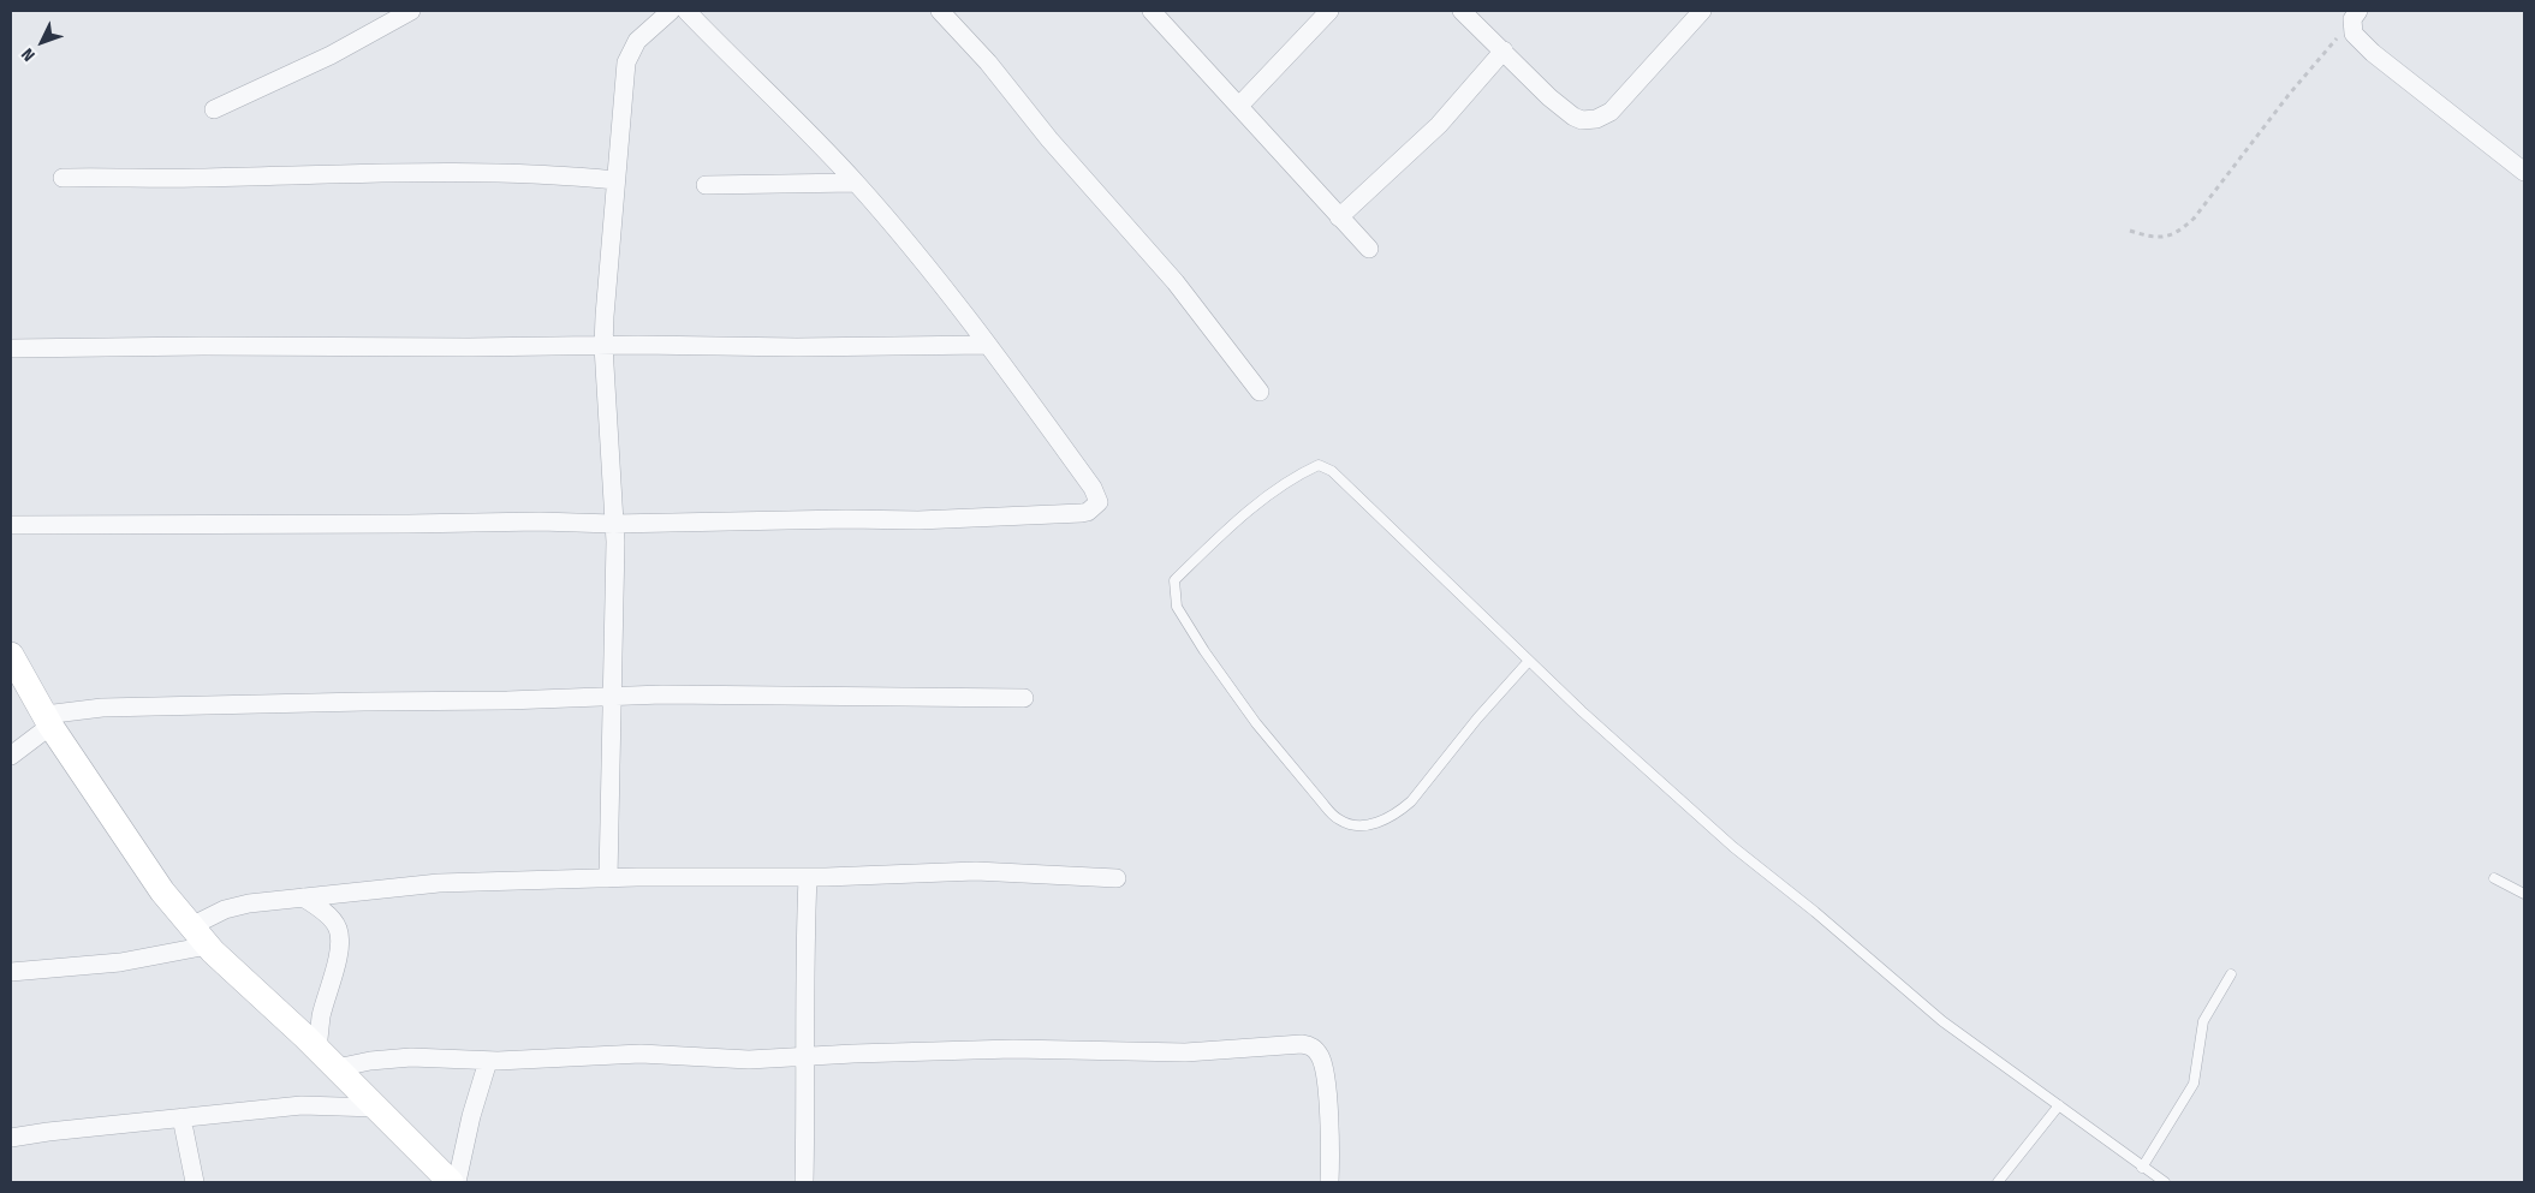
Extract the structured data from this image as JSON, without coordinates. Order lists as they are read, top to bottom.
{
  "north": "bottom left"
}
